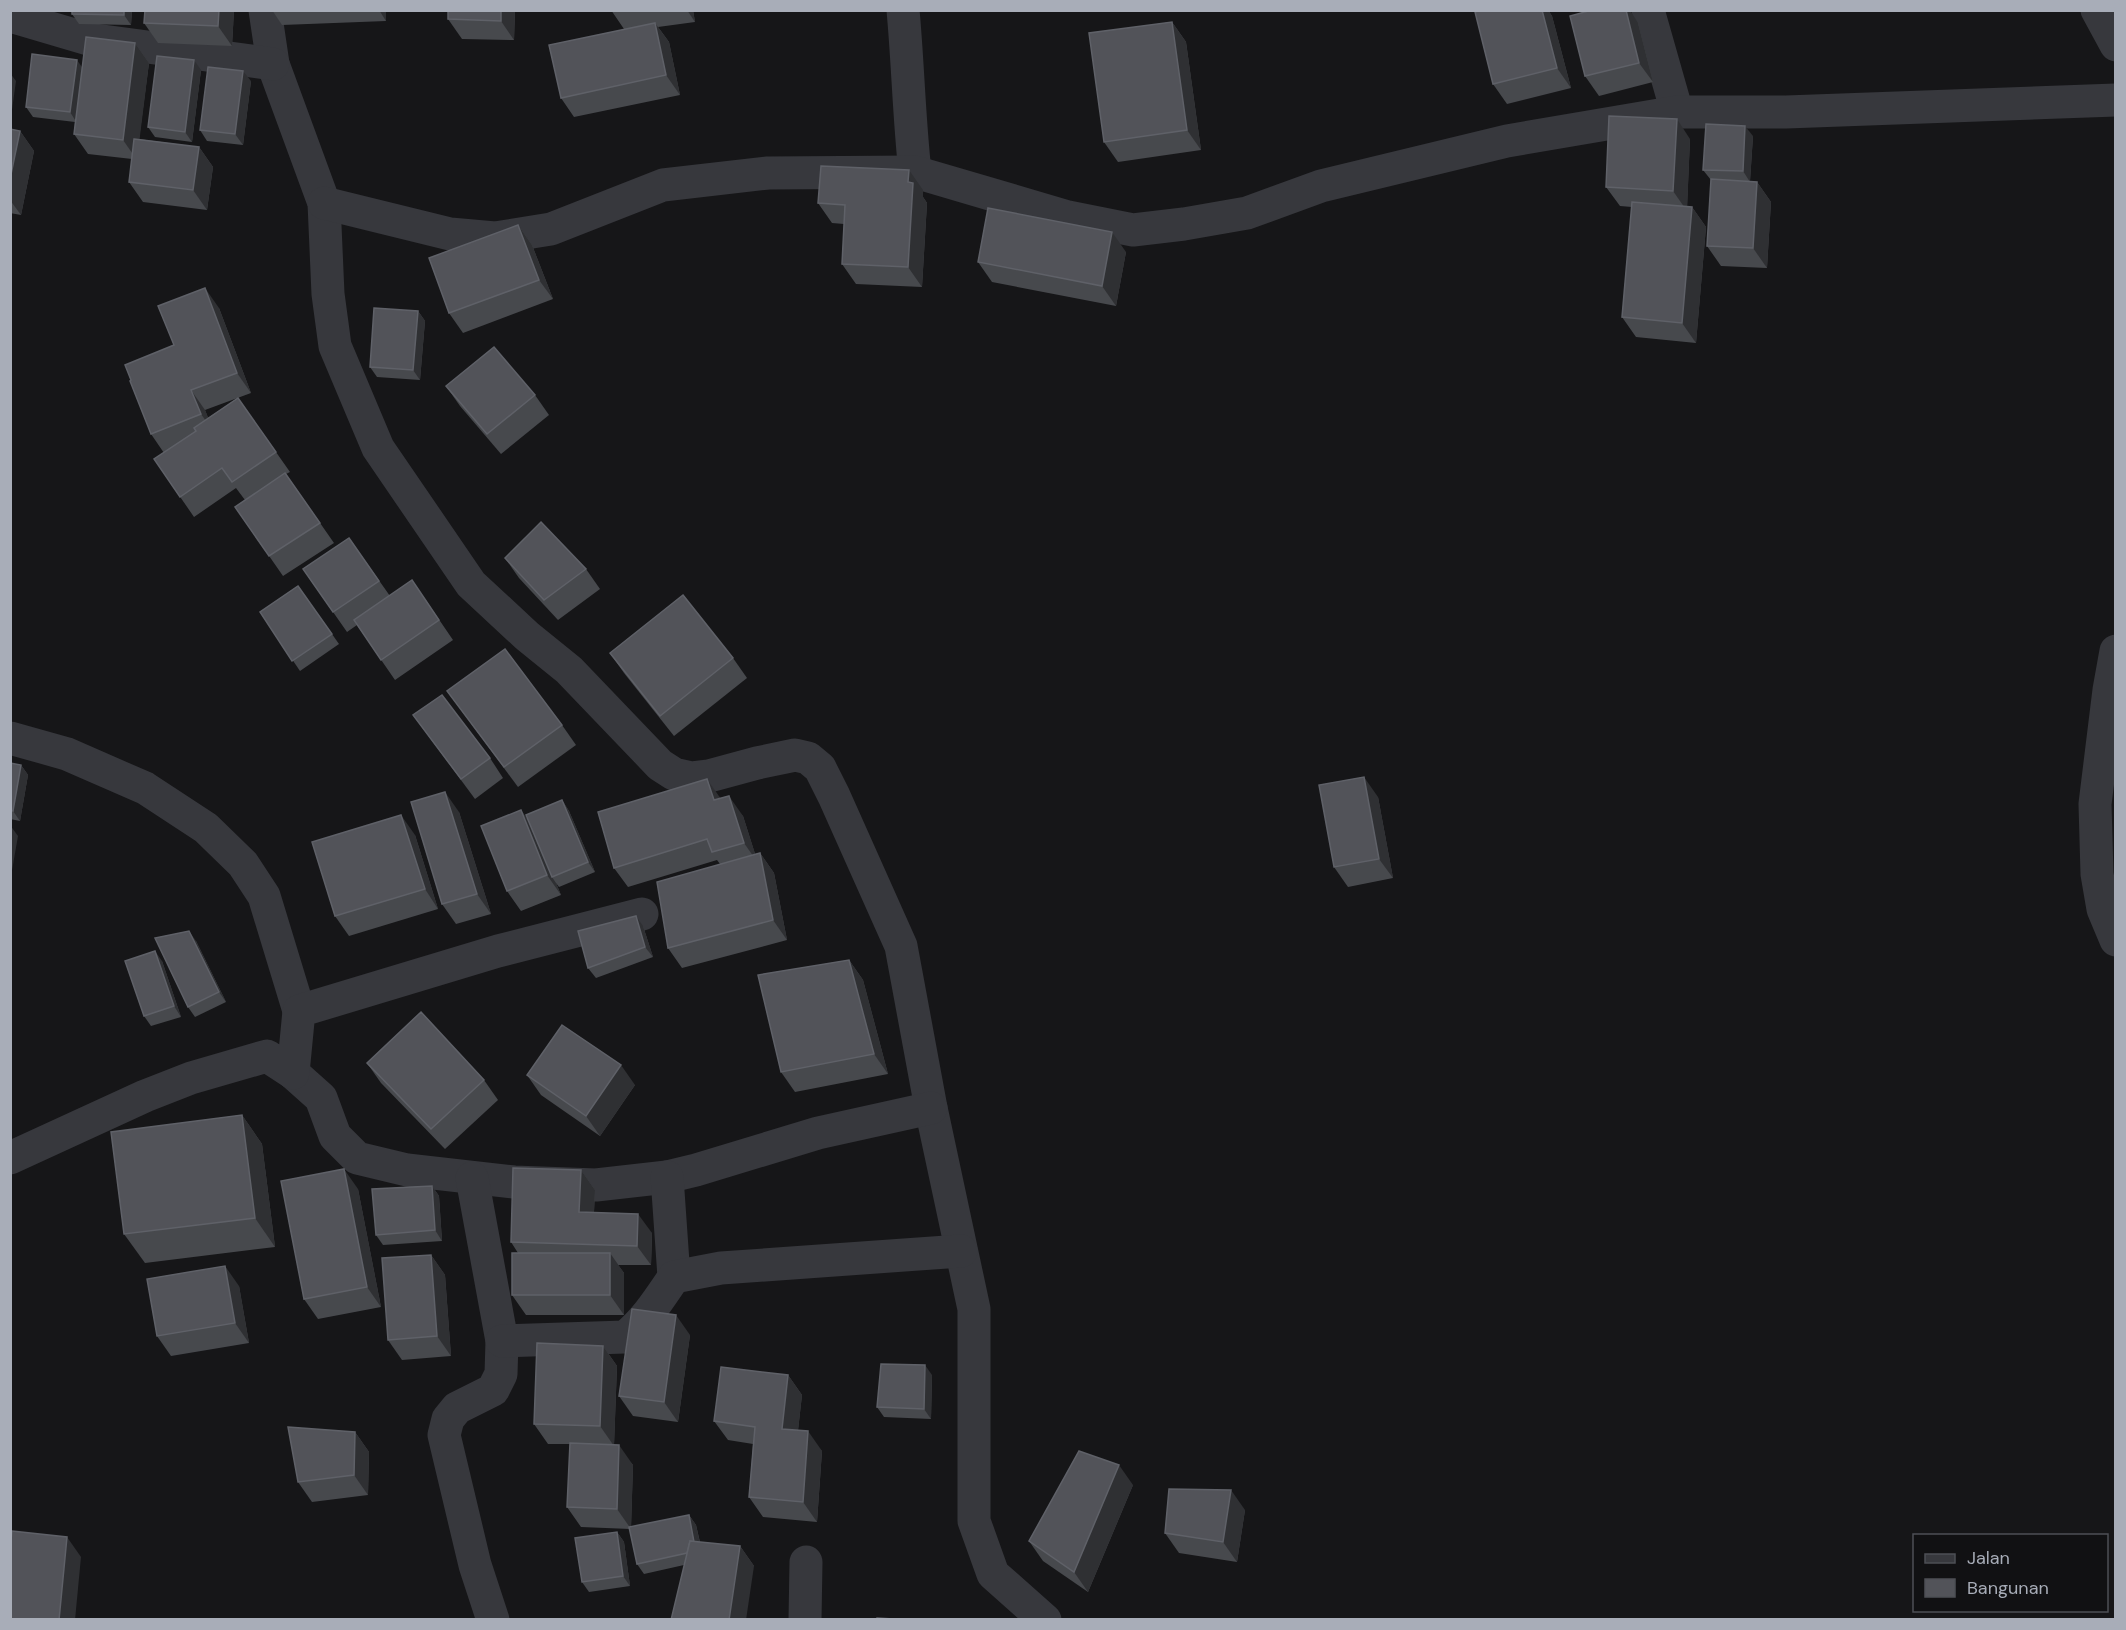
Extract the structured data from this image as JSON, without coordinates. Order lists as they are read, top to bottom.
{
  "legend": ["Jalan", "Bangunan"]
}
